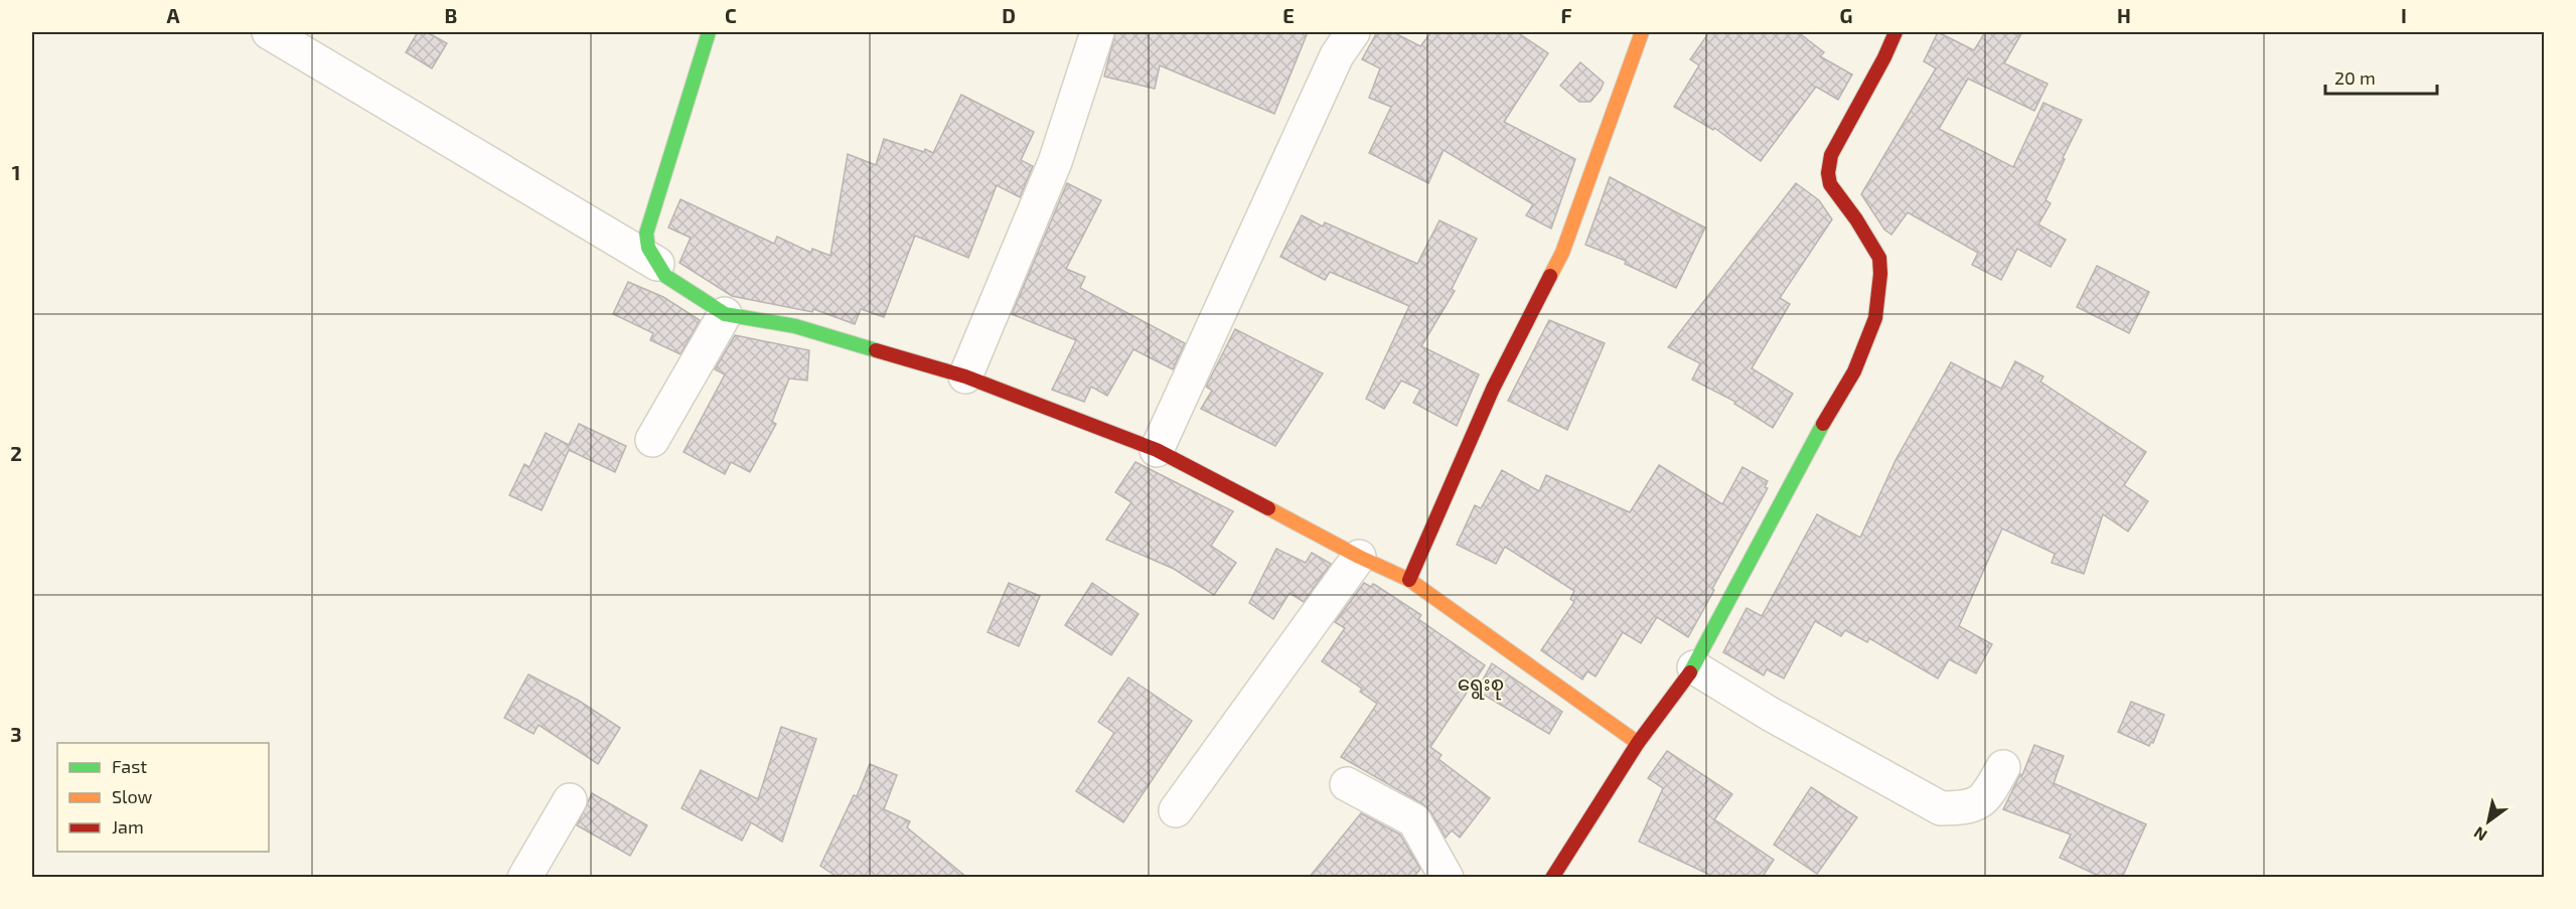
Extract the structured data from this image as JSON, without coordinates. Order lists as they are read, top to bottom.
{
  "districts": ["ရွေးစု"],
  "legend": ["Fast", "Slow", "Jam"],
  "scale_bar": "20 m",
  "north": "bottom left",
  "grid": {
    "columns": [
      "A",
      "B",
      "C",
      "D",
      "E",
      "F",
      "G",
      "H",
      "I"
    ],
    "rows": ["1", "2", "3"]
  }
}
